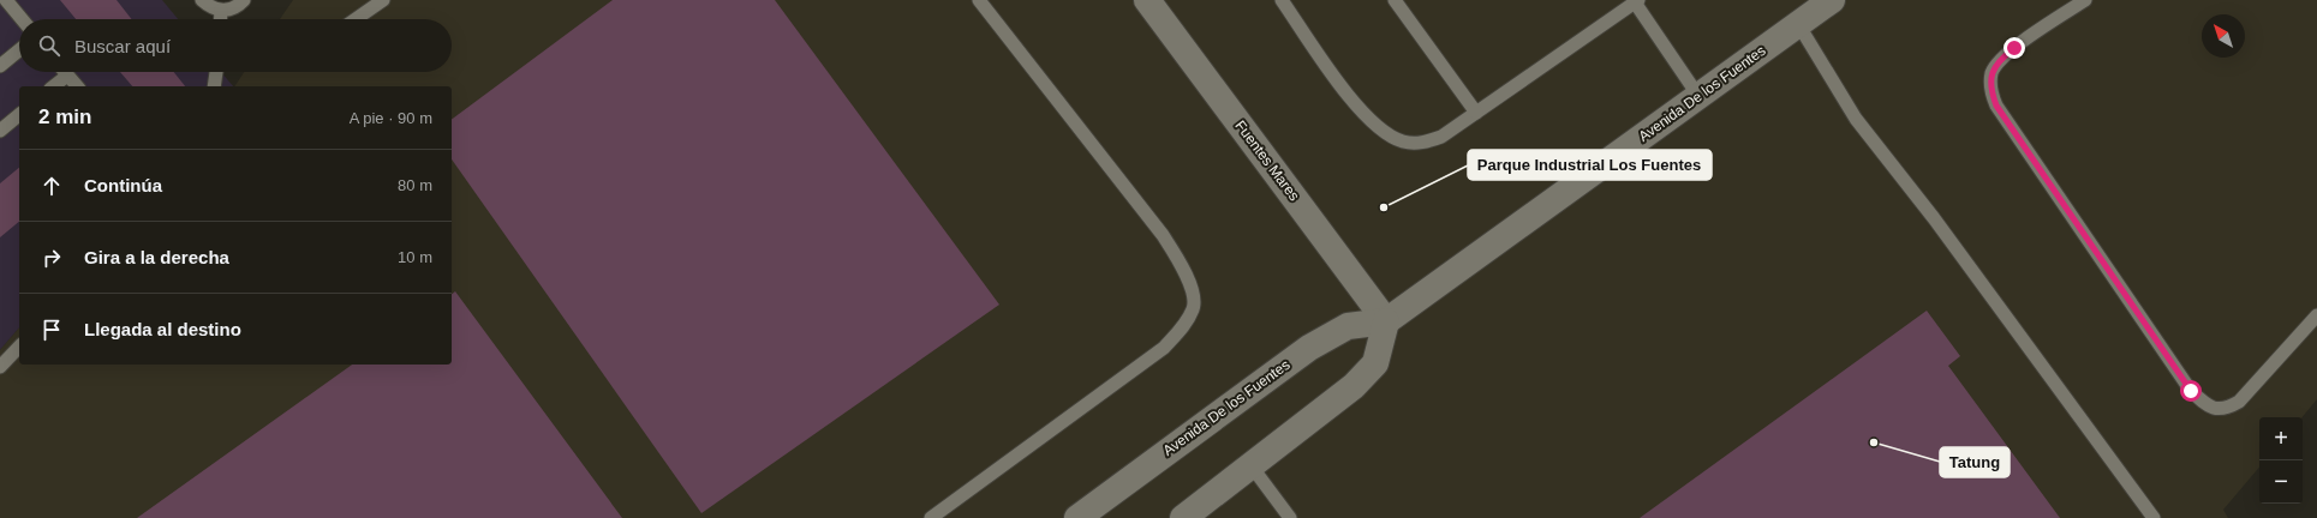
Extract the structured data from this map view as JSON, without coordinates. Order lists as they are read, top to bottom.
{
  "streets": {
    "street": ["Avenida De los Fuentes", "Fuentes Mares"]
  },
  "crossings": [
    ["Avenida De los Fuentes", "Fuentes Mares"]
  ],
  "places": ["Parque Industrial Los Fuentes", "Tatung"],
  "north": "top left",
  "page": {
    "search": "Buscar aquí",
    "heading": ["2 min", "A pie · 90 m"],
    "list": [
      ["Continúa", "80 m"],
      ["Gira a la derecha", "10 m"],
      "Llegada al destino"
    ],
    "map_buttons": ["+", "−"]
  }
}
